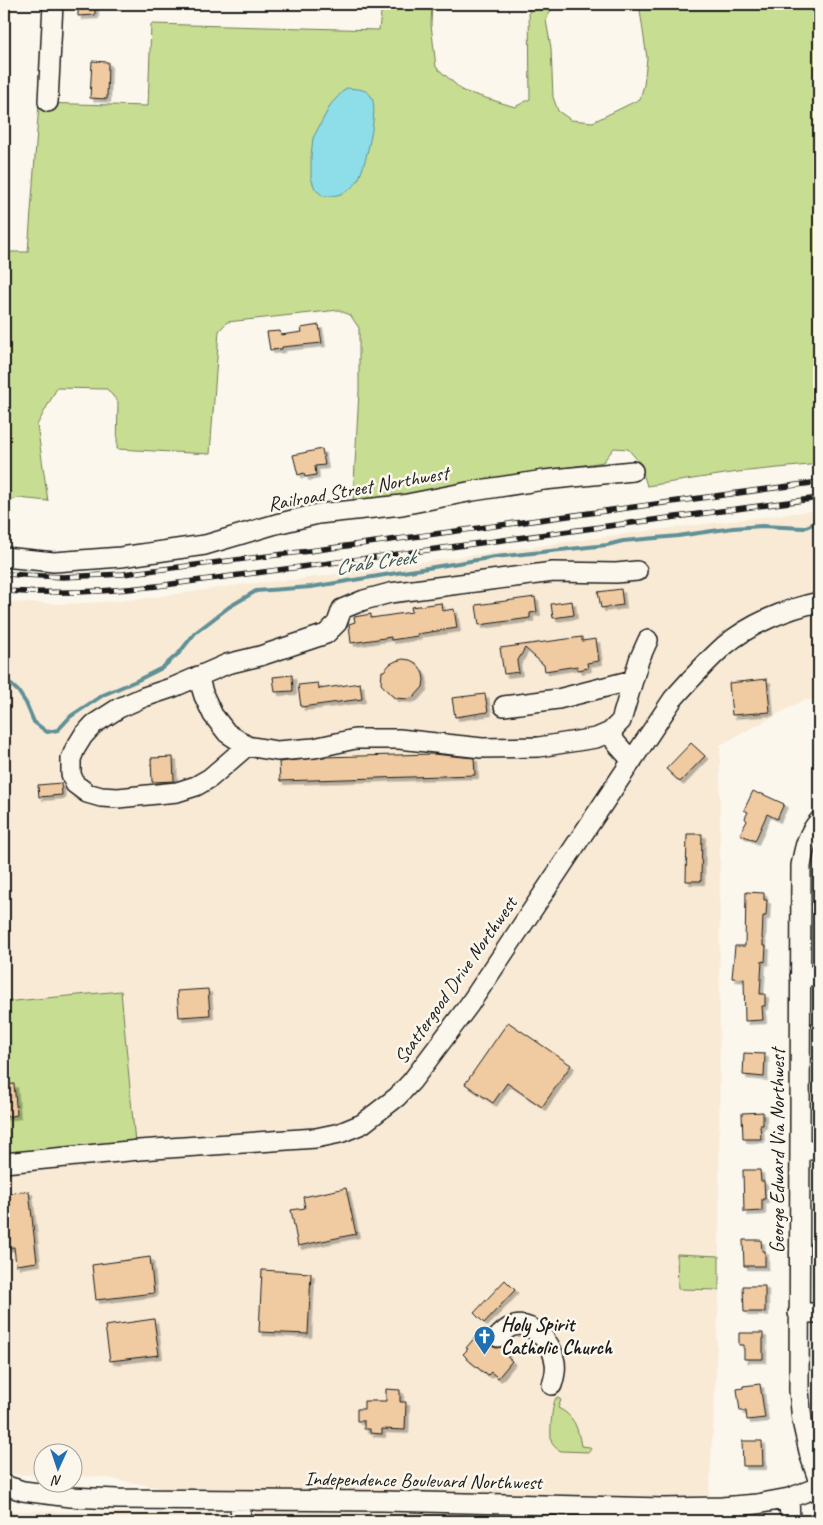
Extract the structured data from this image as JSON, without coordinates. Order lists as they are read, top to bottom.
{
  "streets": {
    "street": [
      "Railroad Street Northwest",
      "Scattergood Drive Northwest",
      "George Edward Via Northwest",
      "Independence Boulevard Northwest"
    ]
  },
  "water": ["Crab Creek"],
  "places": {
    "church": ["Holy Spirit Catholic Church"]
  },
  "north": "bottom"
}
